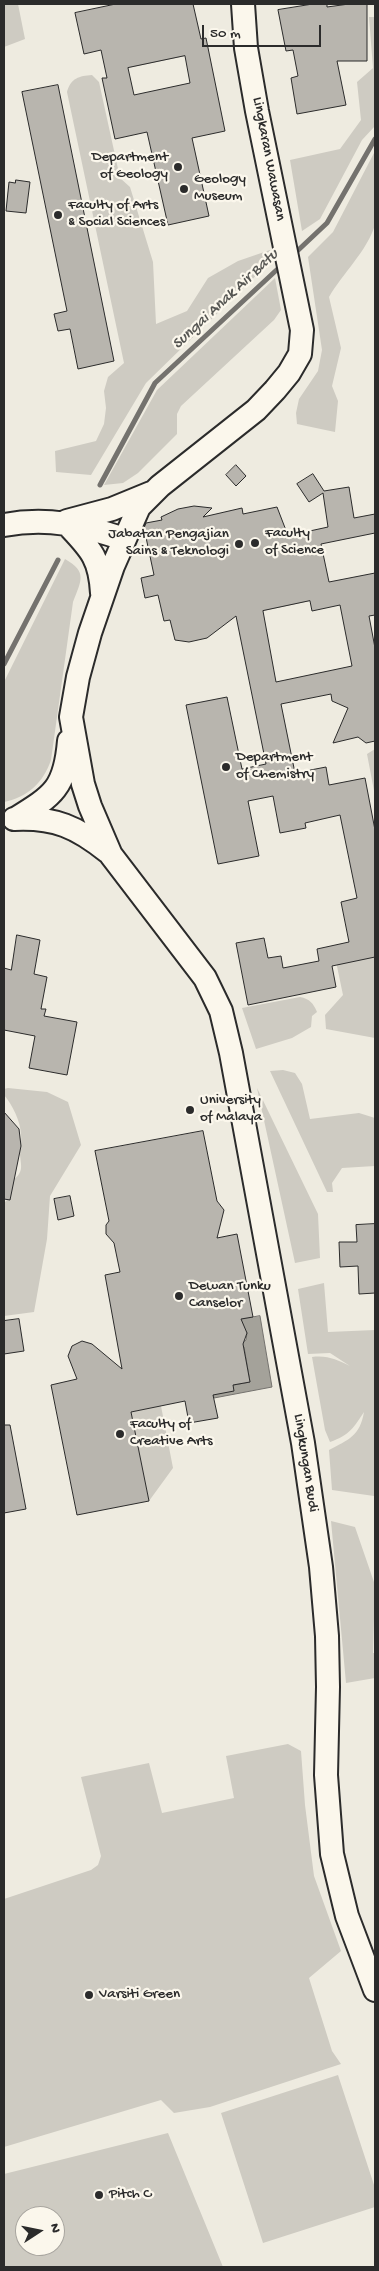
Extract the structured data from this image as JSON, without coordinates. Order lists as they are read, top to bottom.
{
  "streets": {
    "street": ["Lingkaran Wawasan", "Lingkungan Budi"]
  },
  "water": ["Sungai Anak Air Batu"],
  "places": [
    "Department of Geology",
    "Geology Museum",
    "Faculty of Arts & Social Sciences",
    "Faculty of Science",
    "Jabatan Pengajian Sains & Teknologi",
    "Department of Chemistry",
    "University of Malaya",
    "Dewan Tunku Canselor",
    "Faculty of Creative Arts",
    "Varsiti Green",
    "Pitch C"
  ],
  "scale_bar": "50 m",
  "north": "right"
}
